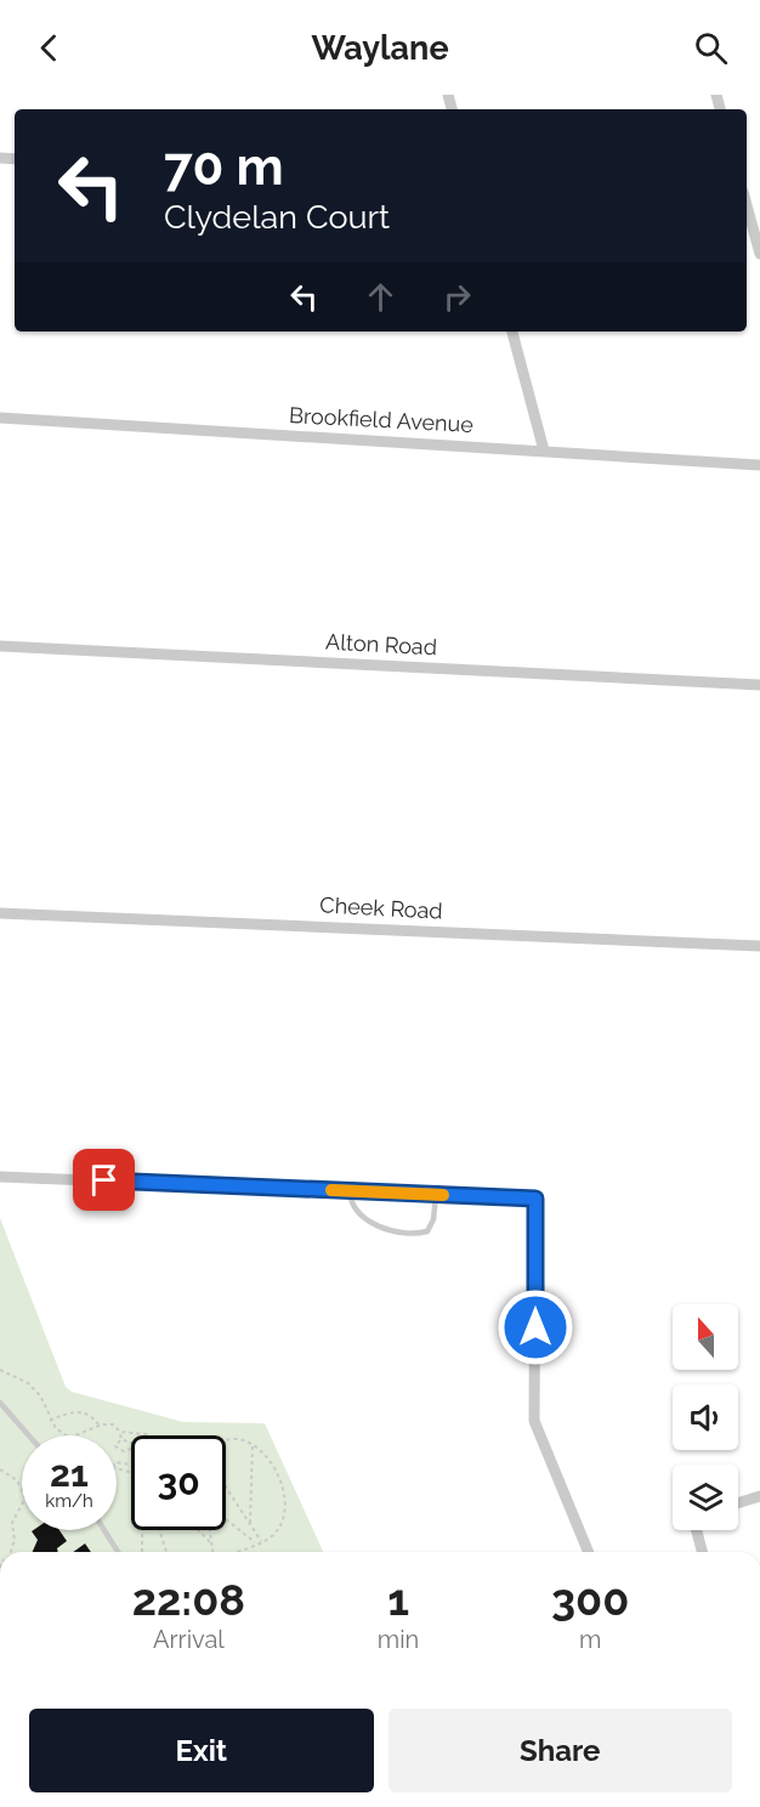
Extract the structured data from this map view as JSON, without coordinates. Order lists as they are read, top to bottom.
{
  "streets": {
    "street": ["Brookfield Avenue", "Alton Road", "Cheek Road"]
  },
  "north": "top",
  "page": {
    "header": "Waylane",
    "turn": ["70 m", "Clydelan Court"],
    "speed": "21 km/h",
    "limit": "30",
    "eta": [
      "22:08",
      "Arrival",
      "1",
      "min",
      "300",
      "m"
    ],
    "buttons": ["Exit", "Share"]
  }
}
